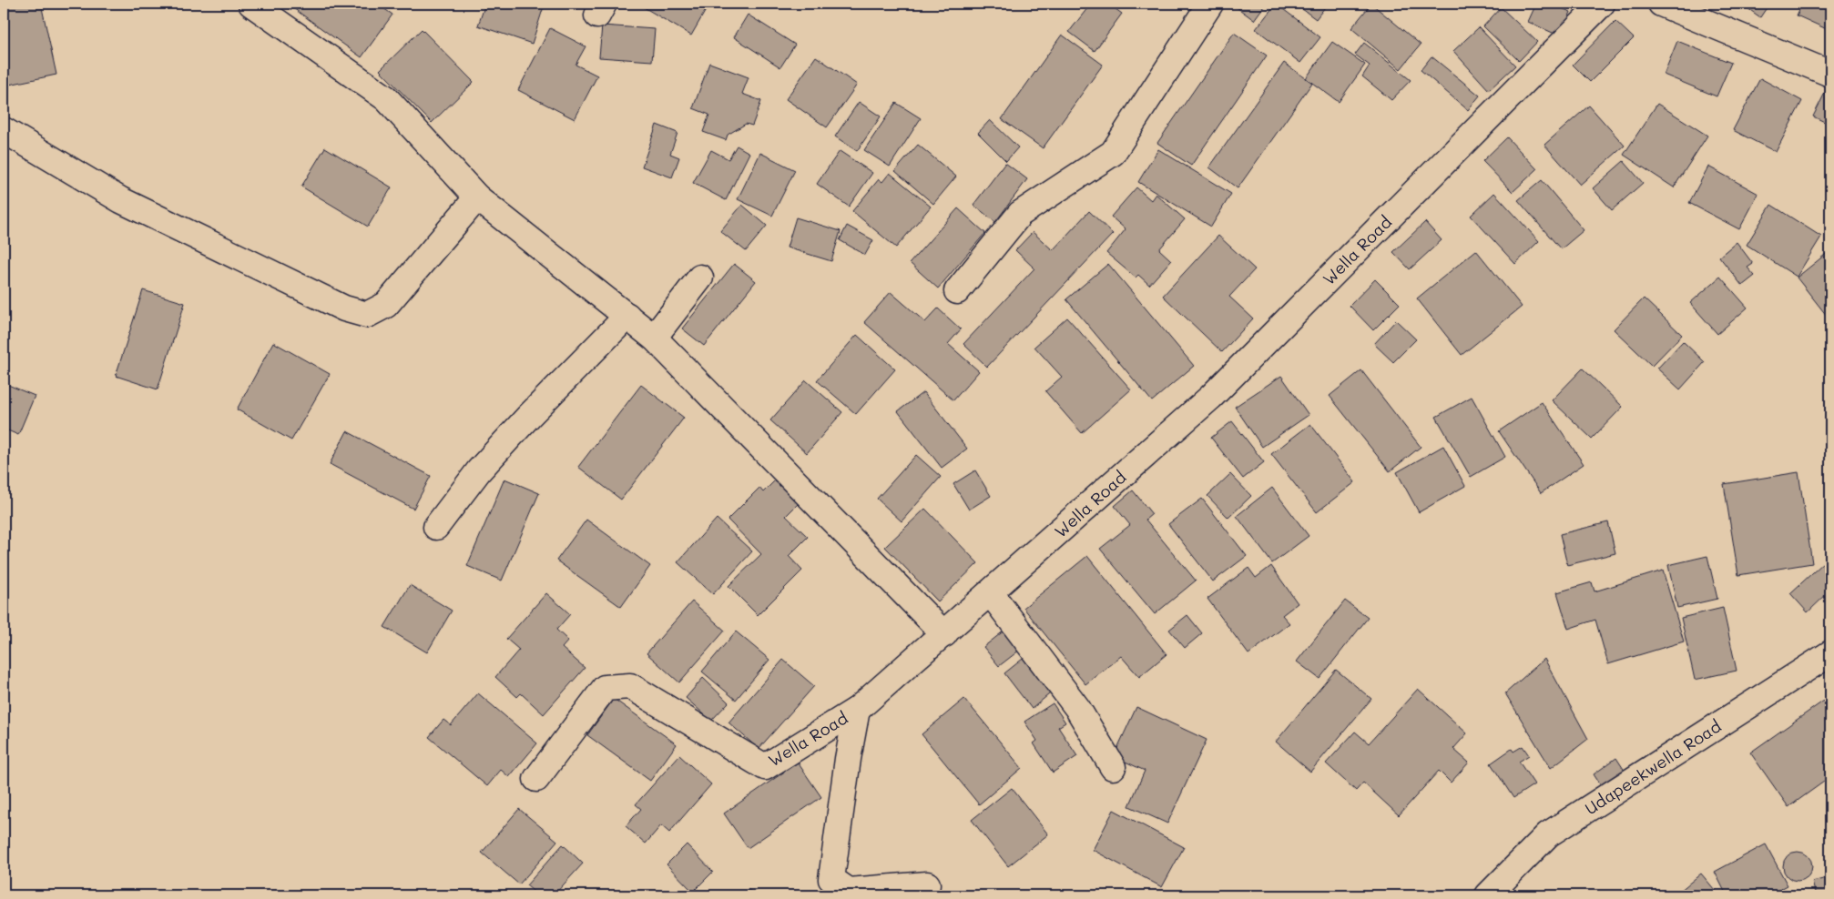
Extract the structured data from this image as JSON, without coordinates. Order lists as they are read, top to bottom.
{
  "streets": {
    "street": ["Wella Road", "Udapeekwella Road"]
  }
}
